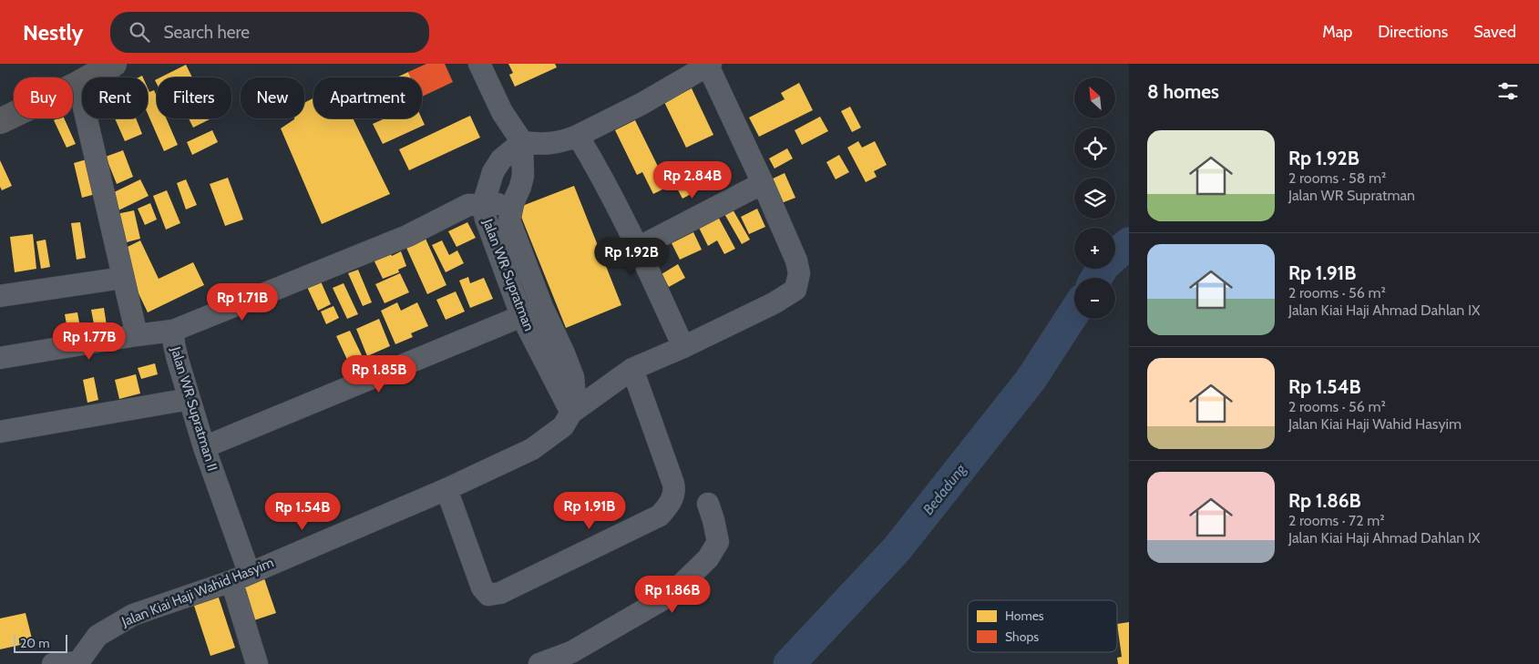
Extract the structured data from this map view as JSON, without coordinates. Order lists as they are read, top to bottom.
{
  "streets": {
    "street": ["Jalan WR Supratman", "Jalan WR Supratman II", "Jalan Kiai Haji Wahid Hasyim"]
  },
  "crossings": [
    ["Jalan WR Supratman", "Jalan WR Supratman II"],
    ["Jalan WR Supratman", "Jalan Kiai Haji Wahid Hasyim"],
    ["Jalan WR Supratman II", "Jalan Kiai Haji Wahid Hasyim"]
  ],
  "water": ["Bedadung"],
  "legend": ["Homes", "Shops"],
  "scale_bar": "20 m",
  "north": "top left",
  "page": {
    "header": "Nestly",
    "search": "Search here",
    "nav": ["Map", "Directions", "Saved"],
    "heading": "8 homes",
    "map_buttons": ["+", "−"],
    "chip": [
      "Buy",
      "Rent",
      "Filters",
      "New",
      "Apartment"
    ],
    "list": [
      {
        "name": "Rp 1.92B",
        "note": "2 rooms · 58 m² · Jalan WR Supratman"
      },
      {
        "name": "Rp 1.91B",
        "note": "2 rooms · 56 m² · Jalan Kiai Haji Ahmad Dahlan IX"
      },
      {
        "name": "Rp 1.54B",
        "note": "2 rooms · 56 m² · Jalan Kiai Haji Wahid Hasyim"
      },
      {
        "name": "Rp 1.86B",
        "note": "2 rooms · 72 m² · Jalan Kiai Haji Ahmad Dahlan IX"
      }
    ],
    "price": [
      "Rp 2.84B",
      "Rp 1.92B",
      "Rp 1.71B",
      "Rp 1.77B",
      "Rp 1.85B",
      "Rp 1.91B",
      "Rp 1.54B",
      "Rp 1.86B"
    ],
    "scale": "20 m"
  }
}
